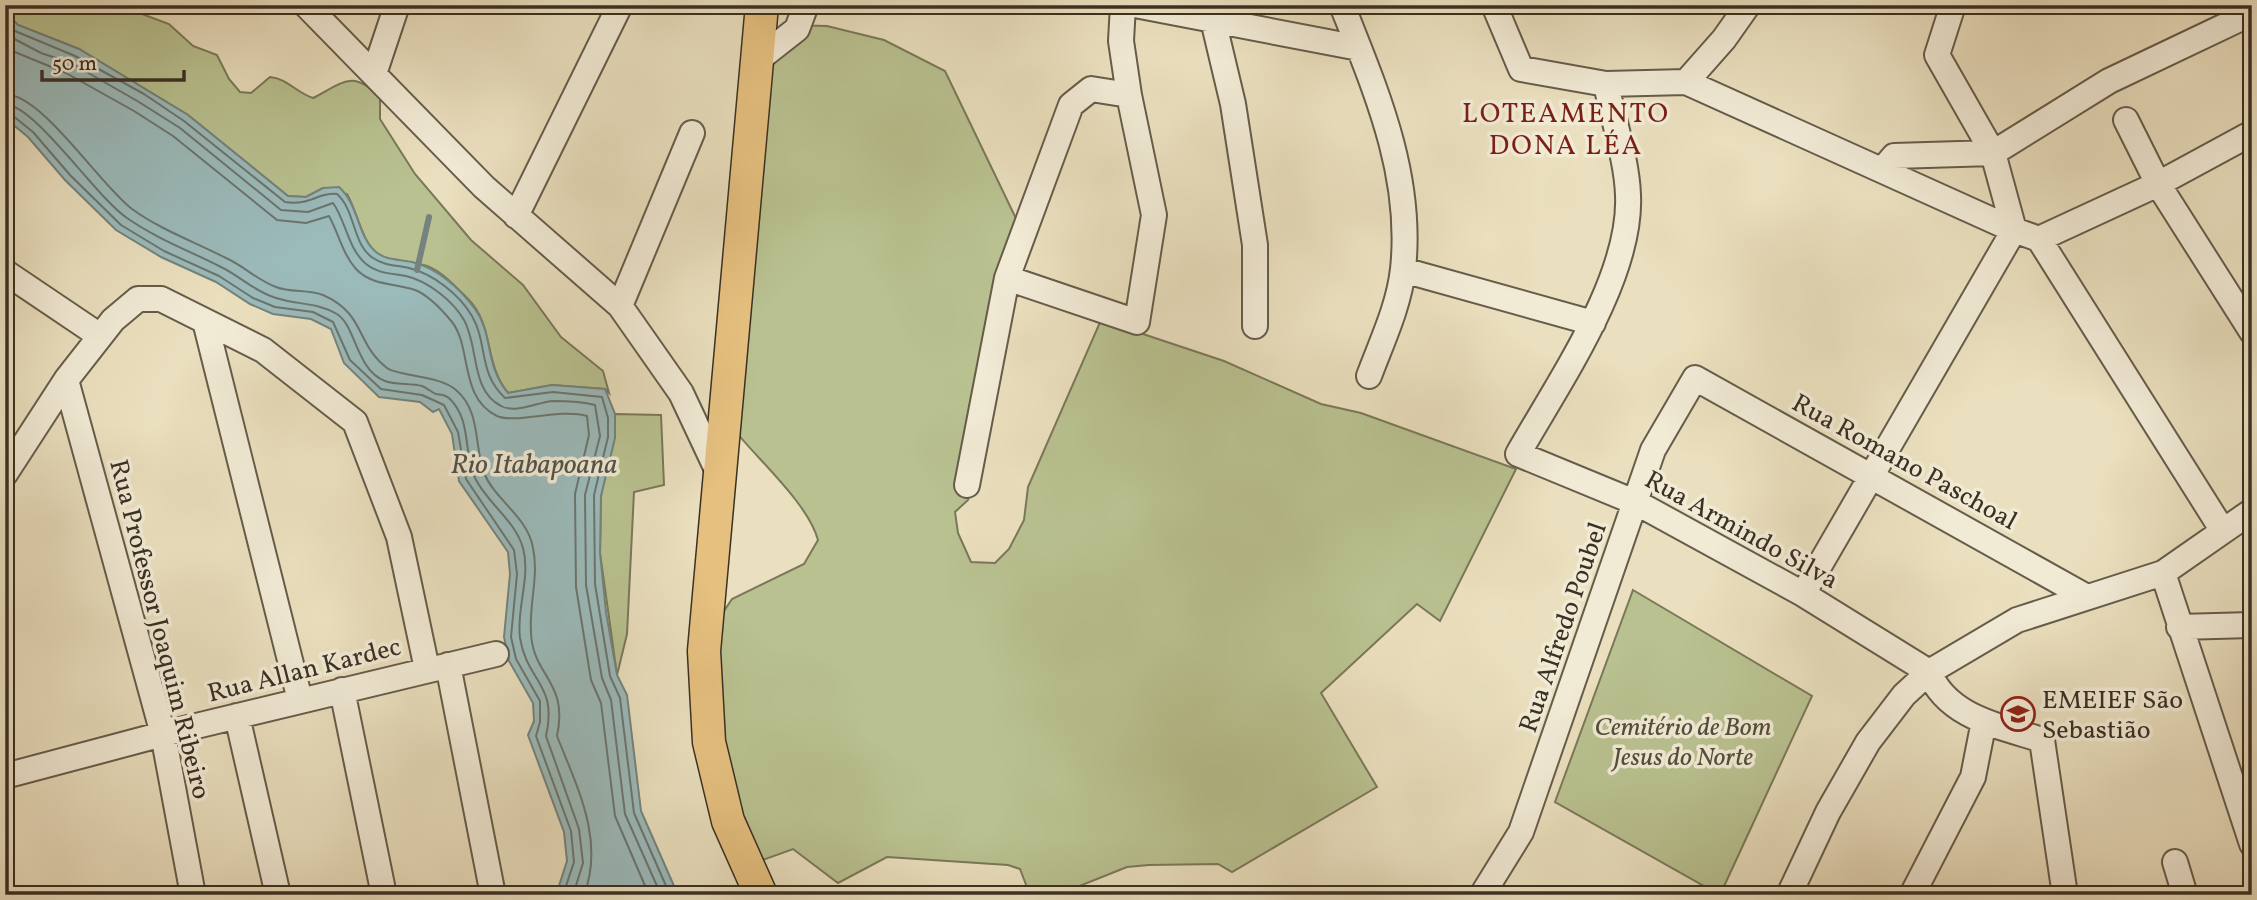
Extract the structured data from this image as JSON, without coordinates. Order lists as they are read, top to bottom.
{
  "streets": {
    "street": [
      "Rua Romano Paschoal",
      "Rua Armindo Silva",
      "Rua Alfredo Poubel",
      "Rua Professor Joaquim Ribeiro",
      "Rua Allan Kardec"
    ]
  },
  "crossings": [
    ["Rua Romano Paschoal", "Rua Alfredo Poubel"],
    ["Rua Armindo Silva", "Rua Alfredo Poubel"],
    ["Rua Professor Joaquim Ribeiro", "Rua Allan Kardec"]
  ],
  "districts": ["LOTEAMENTO DONA LÉA"],
  "water": ["Rio Itabapoana"],
  "parks": ["Cemitério de Bom Jesus do Norte"],
  "places": {
    "school or university": ["EMEIEF São Sebastião"]
  },
  "scale_bar": "50 m"
}
